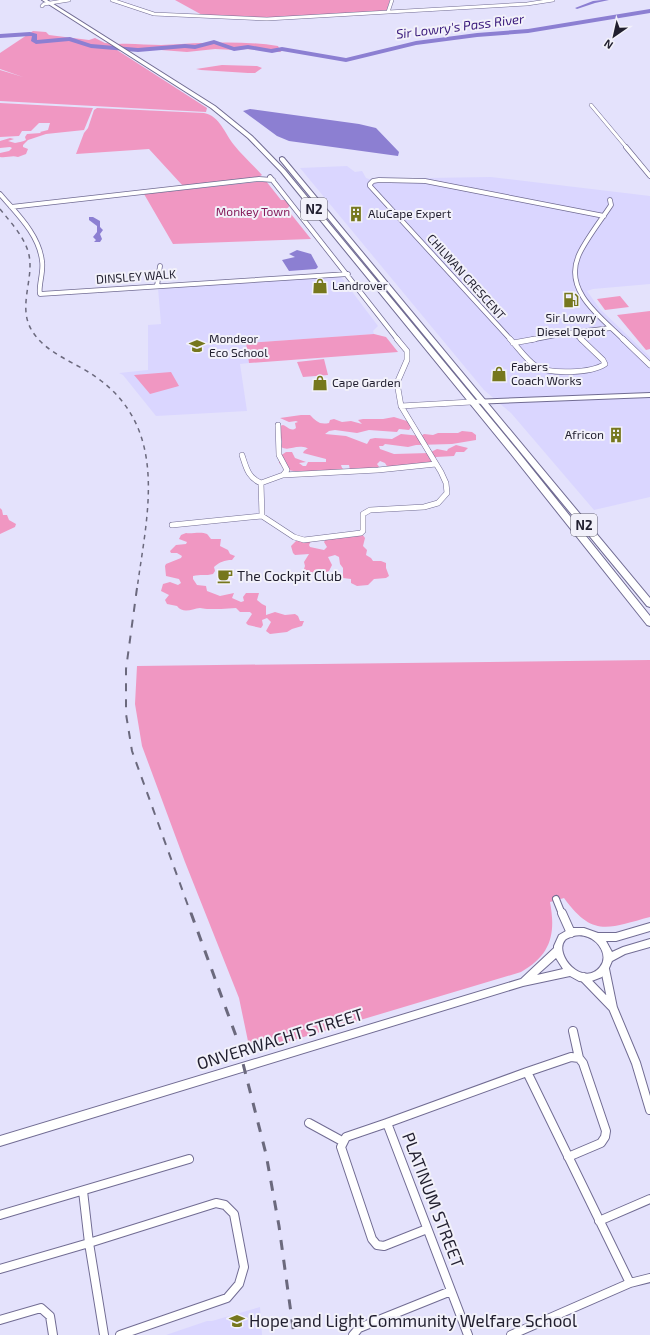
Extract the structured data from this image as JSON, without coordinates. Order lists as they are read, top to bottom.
{
  "streets": {
    "highway": ["N2"],
    "street": [
      "DINSLEY WALK",
      "CHILWAN CRESCENT",
      "ONVERWACHT STREET",
      "PLATINUM STREET"
    ]
  },
  "water": ["Sir Lowry's Pass River"],
  "parks": ["Monkey Town"],
  "places": {
    "building": ["AluCape Expert", "Africon"],
    "shop": ["Landrover", "Fabers Coach Works", "Cape Garden"],
    "fuel station": ["Sir Lowry Diesel Depot"],
    "school or university": ["Mondeor Eco School", "Hope and Light Community Welfare School"],
    "cafe": ["The Cockpit Club"]
  },
  "north": "bottom left"
}
